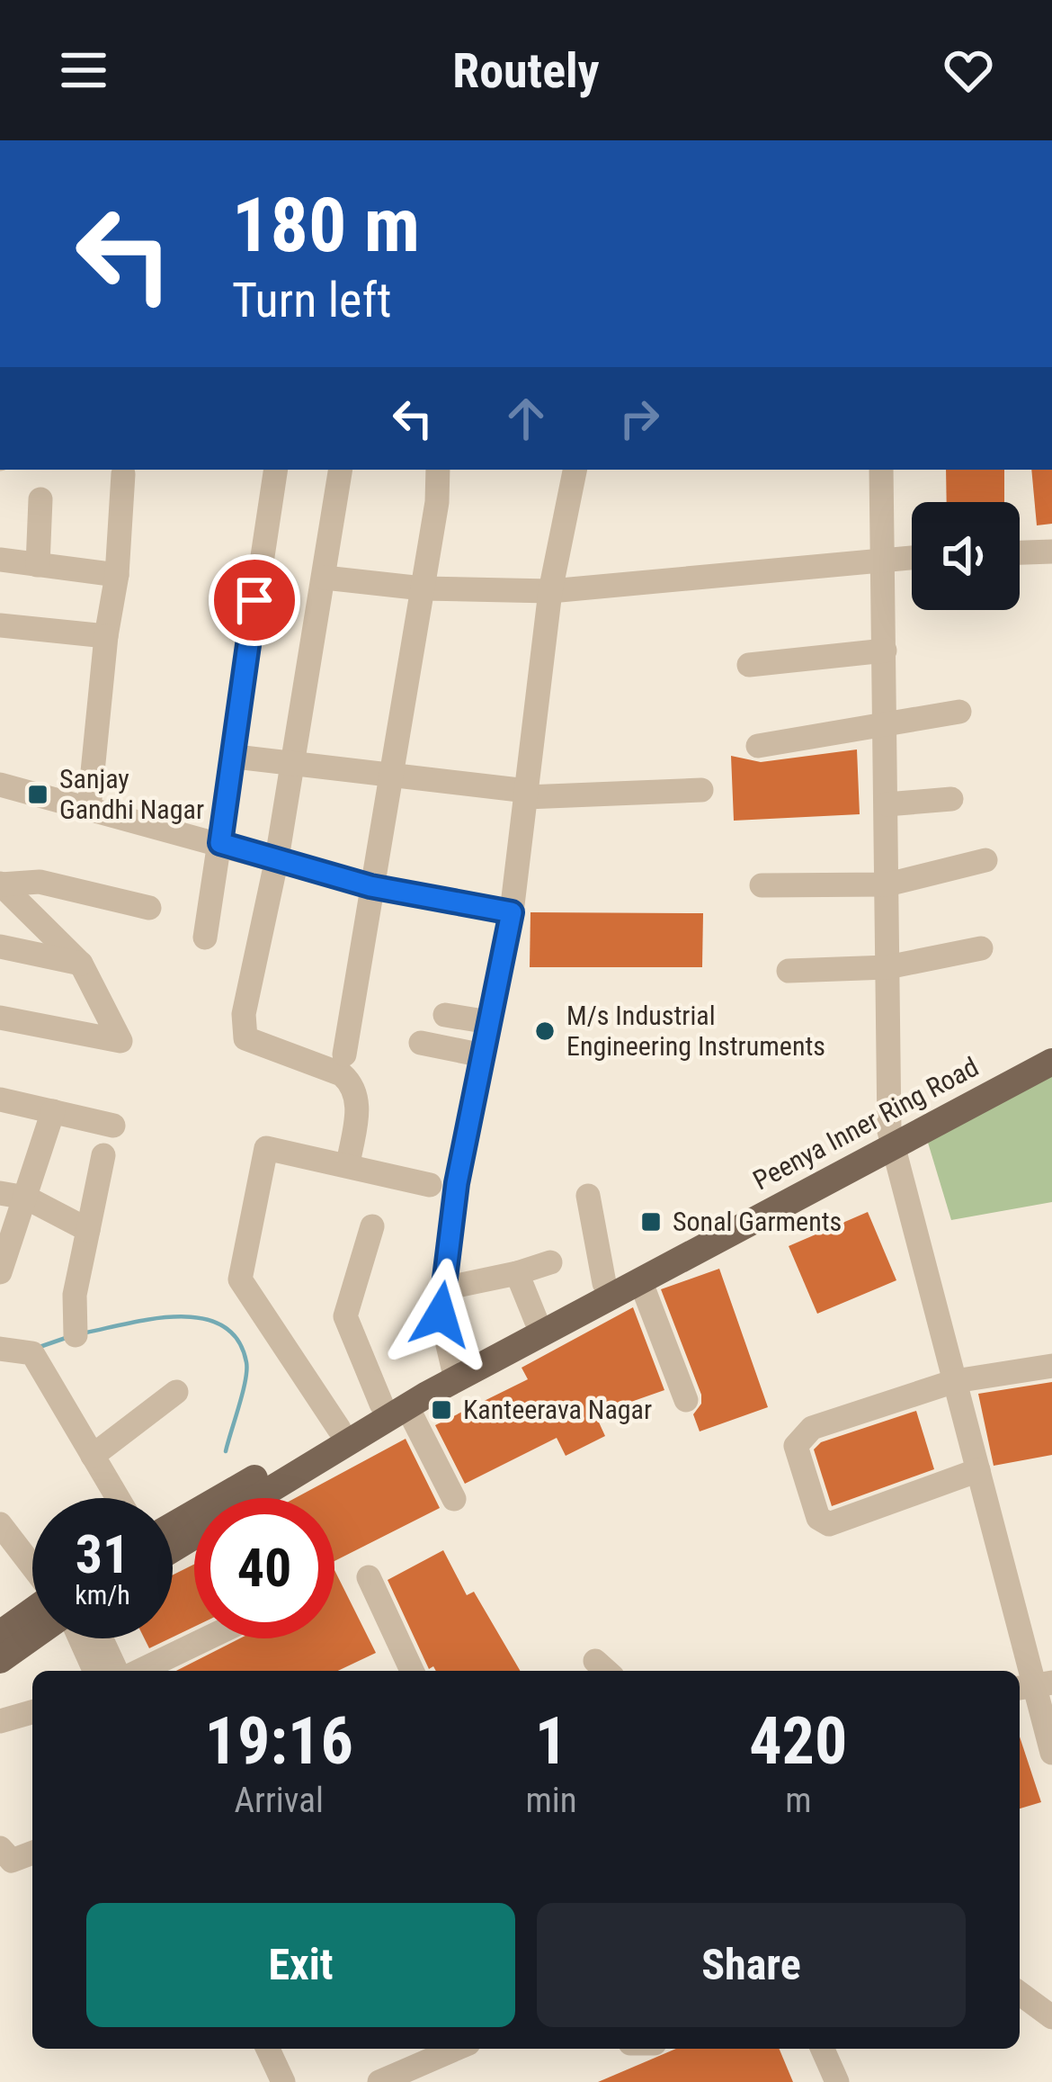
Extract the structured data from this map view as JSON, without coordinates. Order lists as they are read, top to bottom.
{
  "streets": {
    "main road": ["Peenya Inner Ring Road"]
  },
  "places": {
    "transit": ["Sanjay Gandhi Nagar", "Sonal Garments", "Kanteerava Nagar"],
    "other": ["M/s Industrial Engineering Instruments"]
  },
  "page": {
    "header": "Routely",
    "turn": ["180 m", "Turn left"],
    "speed": "31 km/h",
    "limit": "40",
    "eta": [
      "19:16",
      "Arrival",
      "1",
      "min",
      "420",
      "m"
    ],
    "buttons": ["Exit", "Share"]
  }
}
